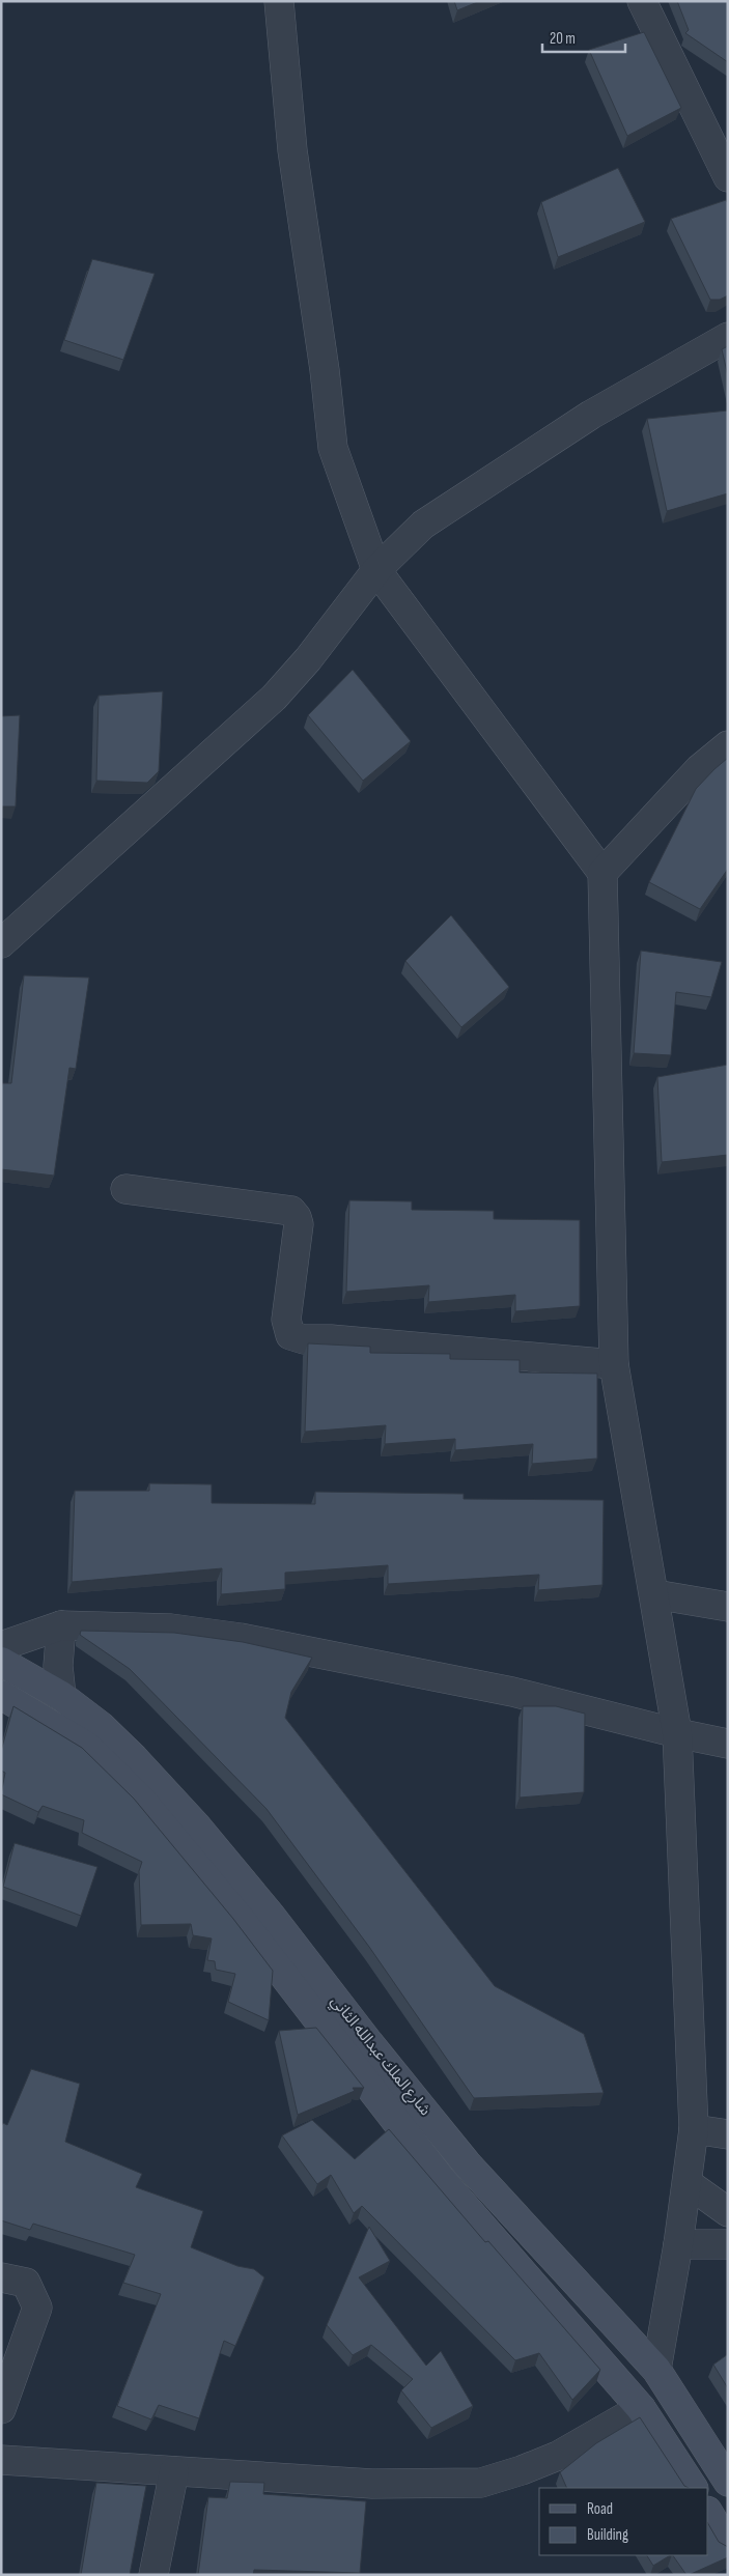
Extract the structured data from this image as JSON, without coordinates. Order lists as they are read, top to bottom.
{
  "streets": {
    "main road": ["شارع الملك عبدالله الثاني"]
  },
  "legend": ["Road", "Building"],
  "scale_bar": "20 m"
}
